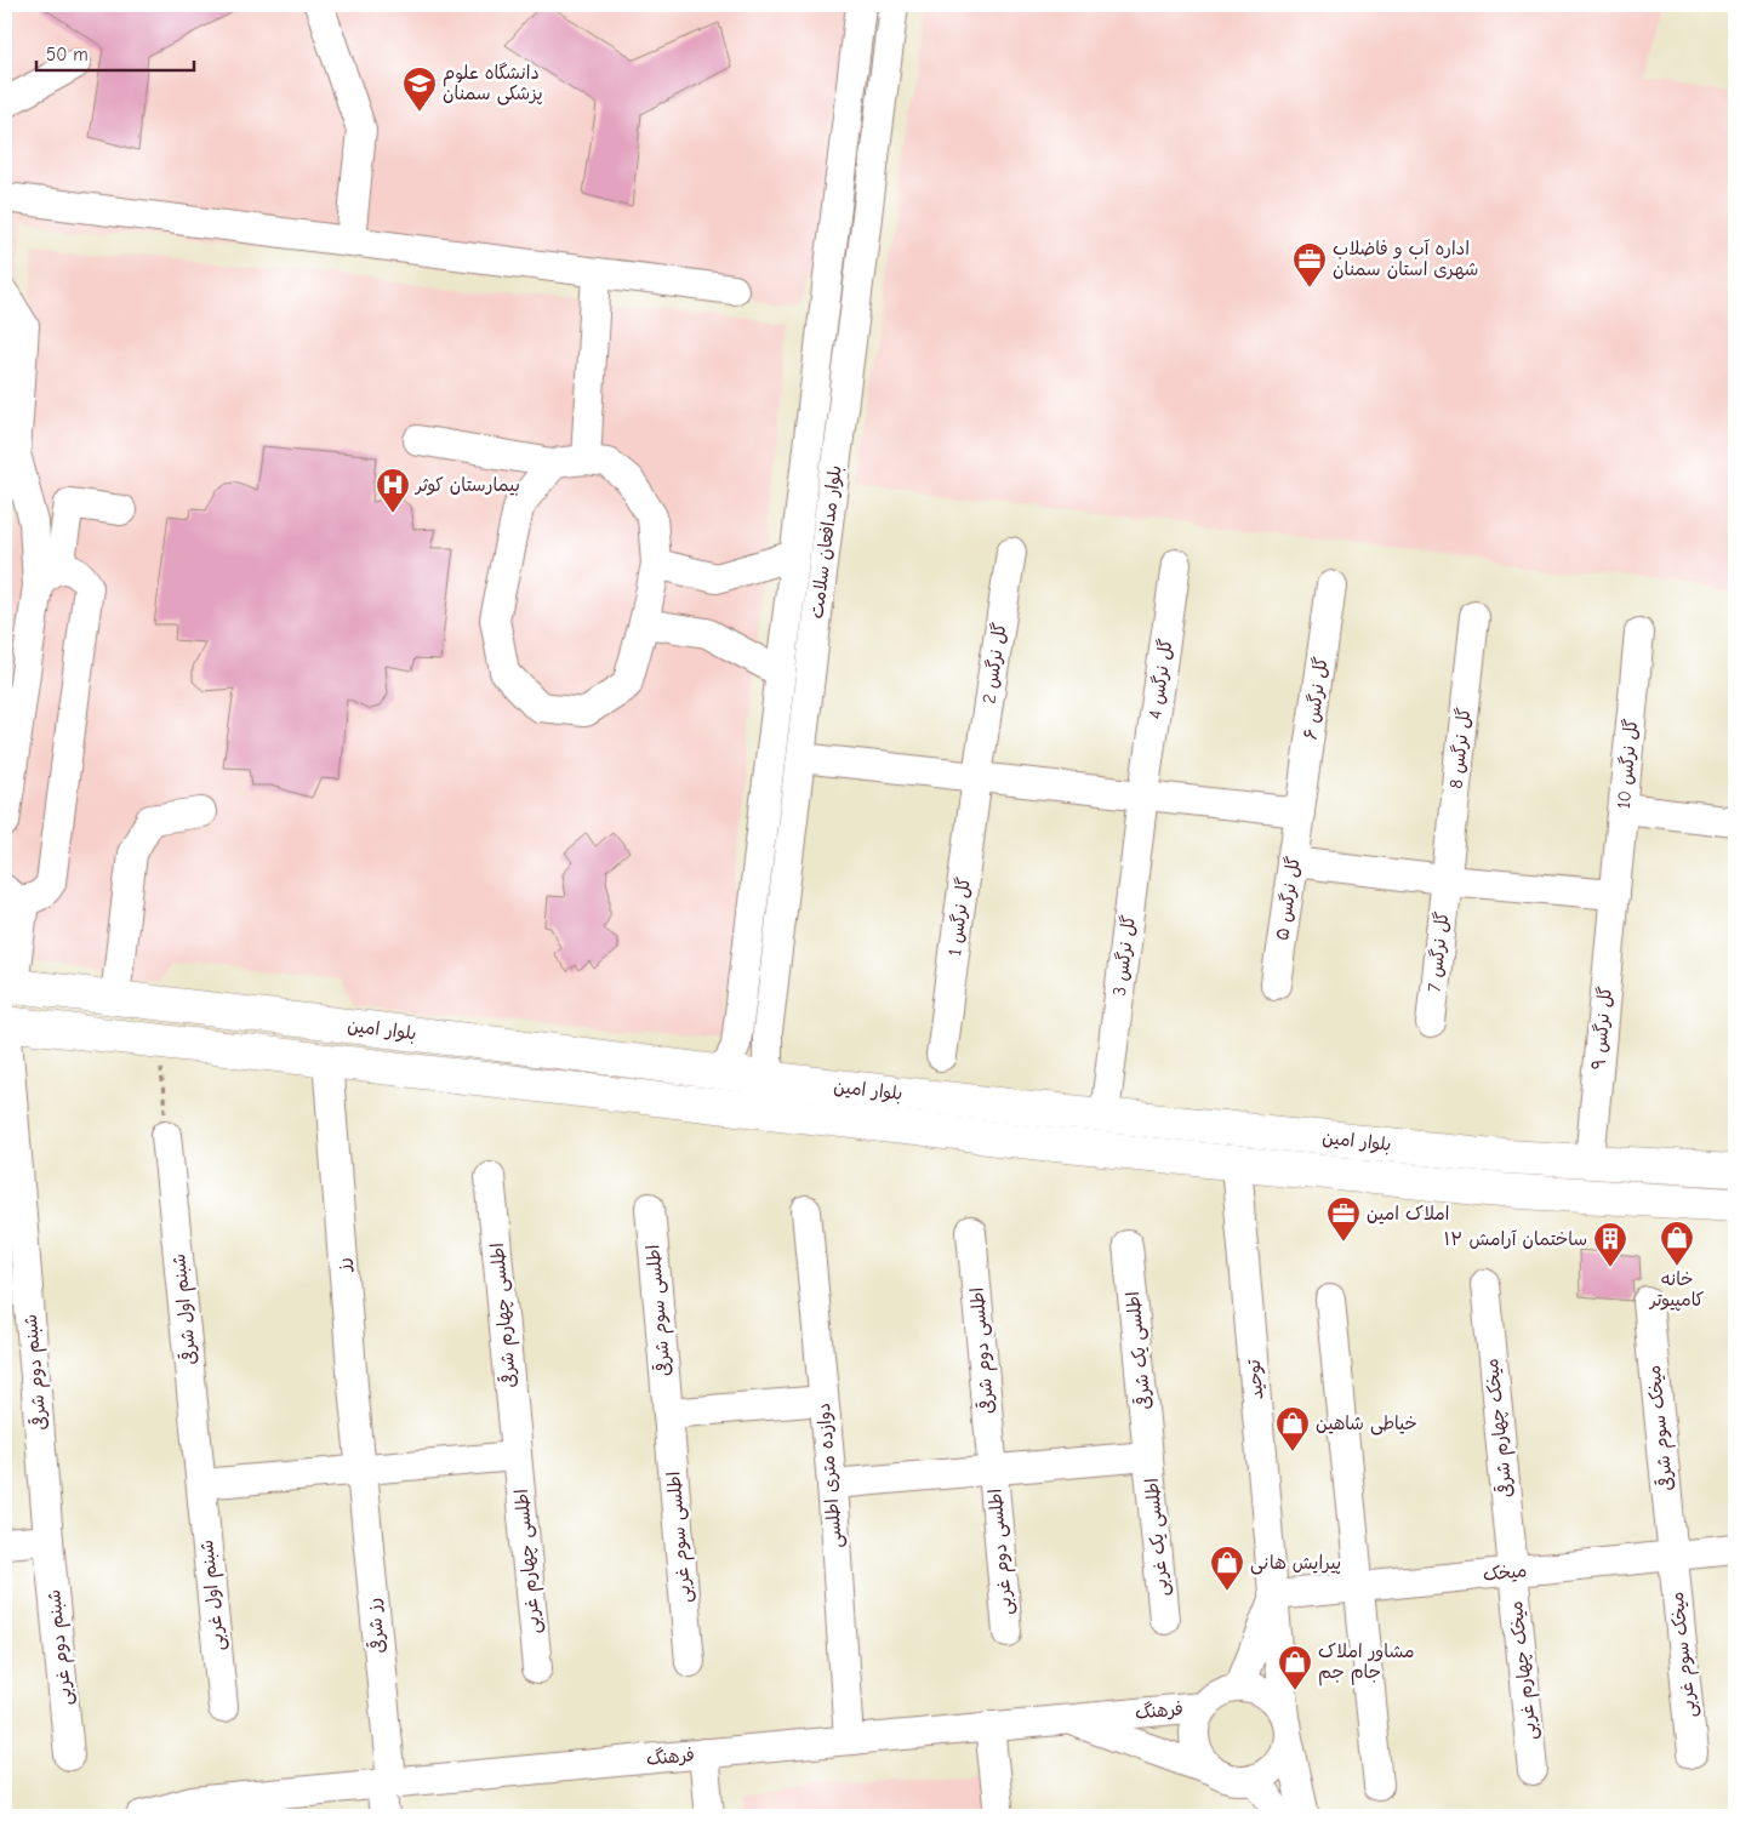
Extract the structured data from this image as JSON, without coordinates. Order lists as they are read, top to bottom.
{
  "streets": {
    "main road": ["بلوار امین"],
    "street": [
      "بلوار مدافعان سلامت",
      "گل نرگس 2",
      "گل نرگس 4",
      "گل نرگس ۶",
      "گل نرگس 8",
      "گل نرگس 10",
      "گل نرگس ۵",
      "گل نرگس 1",
      "گل نرگس 7",
      "گل نرگس 3",
      "گل نرگس ۹",
      "رز",
      "شبنم اول شرقی",
      "اطلسی سوم شرقی",
      "اطلسی چهارم شرقی",
      "اطلسی دوم شرقی",
      "اطلسی یک شرقی",
      "شبنم دوم شرقی",
      "توحید",
      "میخک چهارم شرقی",
      "میخک سوم شرقی",
      "دوازده متری اطلسی",
      "اطلسی سوم غربی",
      "اطلسی یک غربی",
      "اطلسی دوم غربی",
      "اطلسی چهارم غربی",
      "میخک",
      "شبنم اول غربی",
      "رز شرقی",
      "شبنم دوم غربی",
      "میخک سوم غربی",
      "میخک چهارم غربی",
      "فرهنگ"
    ]
  },
  "crossings": [
    ["بلوار مدافعان سلامت", "بلوار امین"],
    ["گل نرگس 2", "گل نرگس 1"],
    ["گل نرگس 4", "گل نرگس 3"],
    ["گل نرگس ۶", "گل نرگس ۵"],
    ["گل نرگس 8", "گل نرگس 7"],
    ["گل نرگس 10", "گل نرگس ۹"],
    ["گل نرگس 3", "بلوار امین"],
    ["گل نرگس ۹", "بلوار امین"],
    ["بلوار امین", "رز"],
    ["بلوار امین", "شبنم دوم شرقی"],
    ["بلوار امین", "توحید"],
    ["رز", "رز شرقی"],
    ["شبنم اول شرقی", "شبنم اول غربی"],
    ["اطلسی سوم شرقی", "اطلسی سوم غربی"],
    ["اطلسی چهارم شرقی", "اطلسی چهارم غربی"],
    ["اطلسی دوم شرقی", "اطلسی دوم غربی"],
    ["اطلسی یک شرقی", "اطلسی یک غربی"],
    ["شبنم دوم شرقی", "شبنم دوم غربی"],
    ["توحید", "میخک"],
    ["توحید", "فرهنگ"],
    ["میخک چهارم شرقی", "میخک"],
    ["میخک چهارم شرقی", "میخک چهارم غربی"],
    ["میخک سوم شرقی", "میخک"],
    ["میخک سوم شرقی", "میخک سوم غربی"],
    ["دوازده متری اطلسی", "فرهنگ"],
    ["میخک", "میخک سوم غربی"],
    ["میخک", "میخک چهارم غربی"],
    ["رز شرقی", "فرهنگ"]
  ],
  "places": {
    "school or university": ["دانشگاه علوم پزشکی سمنان"],
    "office": ["اداره آب و فاضلاب شهری استان سمنان", "املاک امین"],
    "hospital": ["بیمارستان کوثر"],
    "shop": [
      "خانه کامپیوتر",
      "خیاطی شاهین",
      "پیرایش هانی",
      "مشاور املاک جام جم"
    ],
    "building": ["ساختمان آرامش ۱۲"]
  },
  "scale_bar": "50 m"
}
